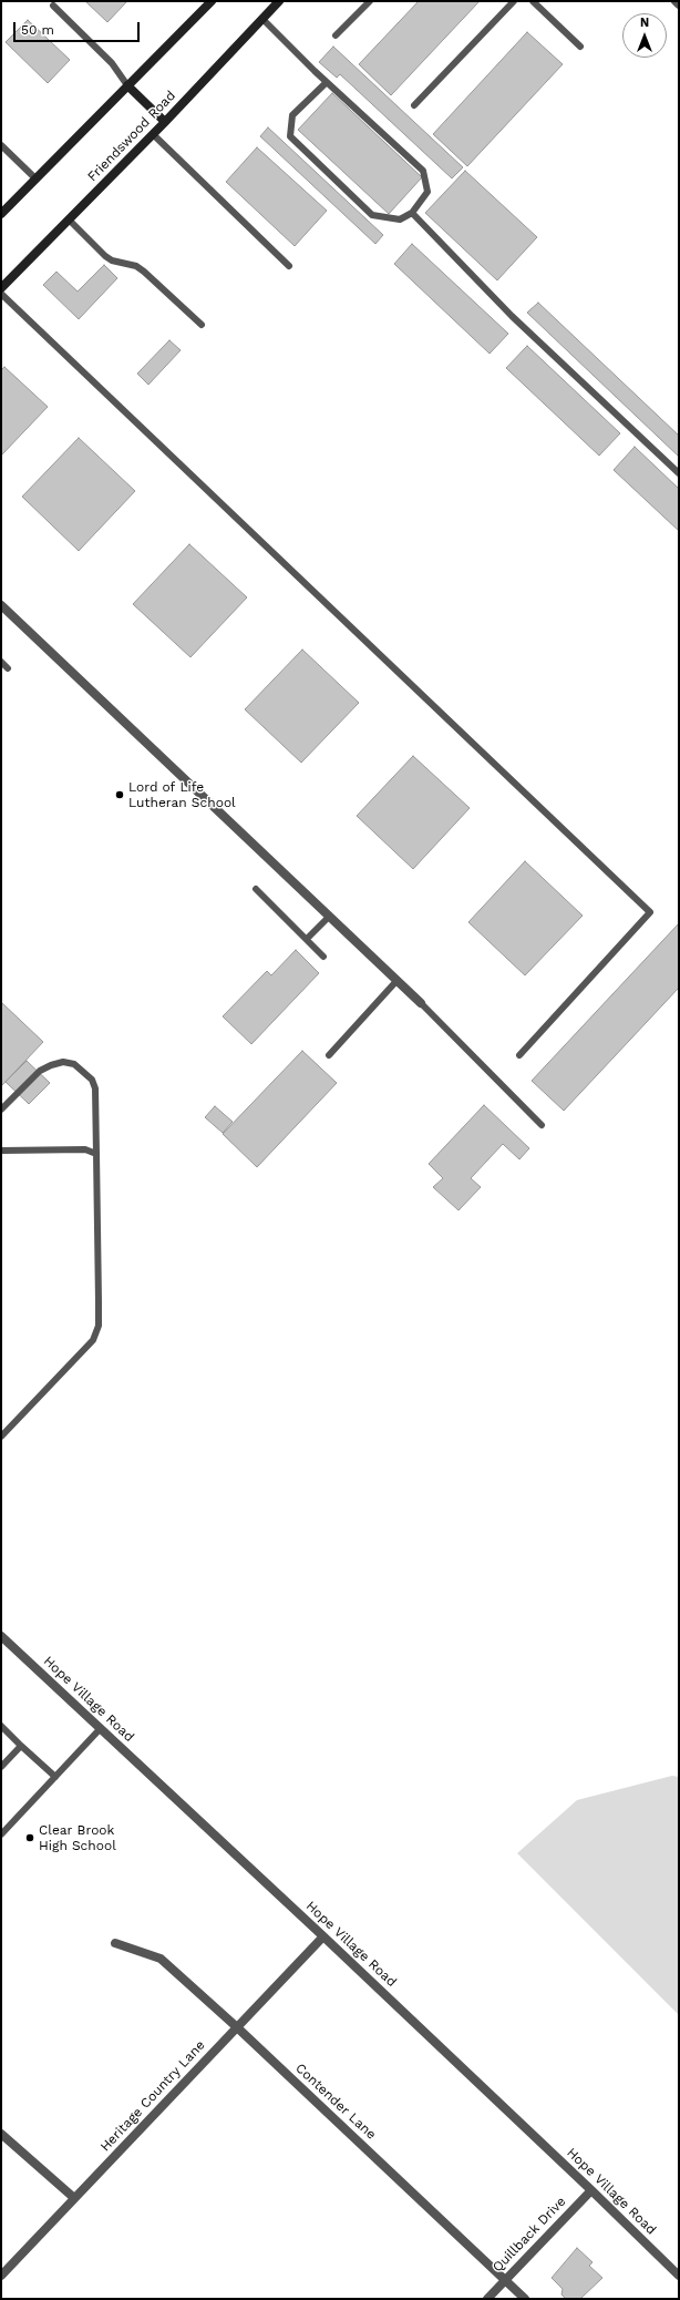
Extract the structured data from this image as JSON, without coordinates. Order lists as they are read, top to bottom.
{
  "streets": {
    "main road": ["Friendswood Road"],
    "street": [
      "Hope Village Road",
      "Heritage Country Lane",
      "Contender Lane",
      "Quillback Drive"
    ]
  },
  "crossings": [
    ["Hope Village Road", "Heritage Country Lane"],
    ["Hope Village Road", "Quillback Drive"],
    ["Heritage Country Lane", "Contender Lane"],
    ["Contender Lane", "Quillback Drive"]
  ],
  "places": ["Lord of Life Lutheran School", "Clear Brook High School"],
  "scale_bar": "50 m",
  "north": "top"
}
